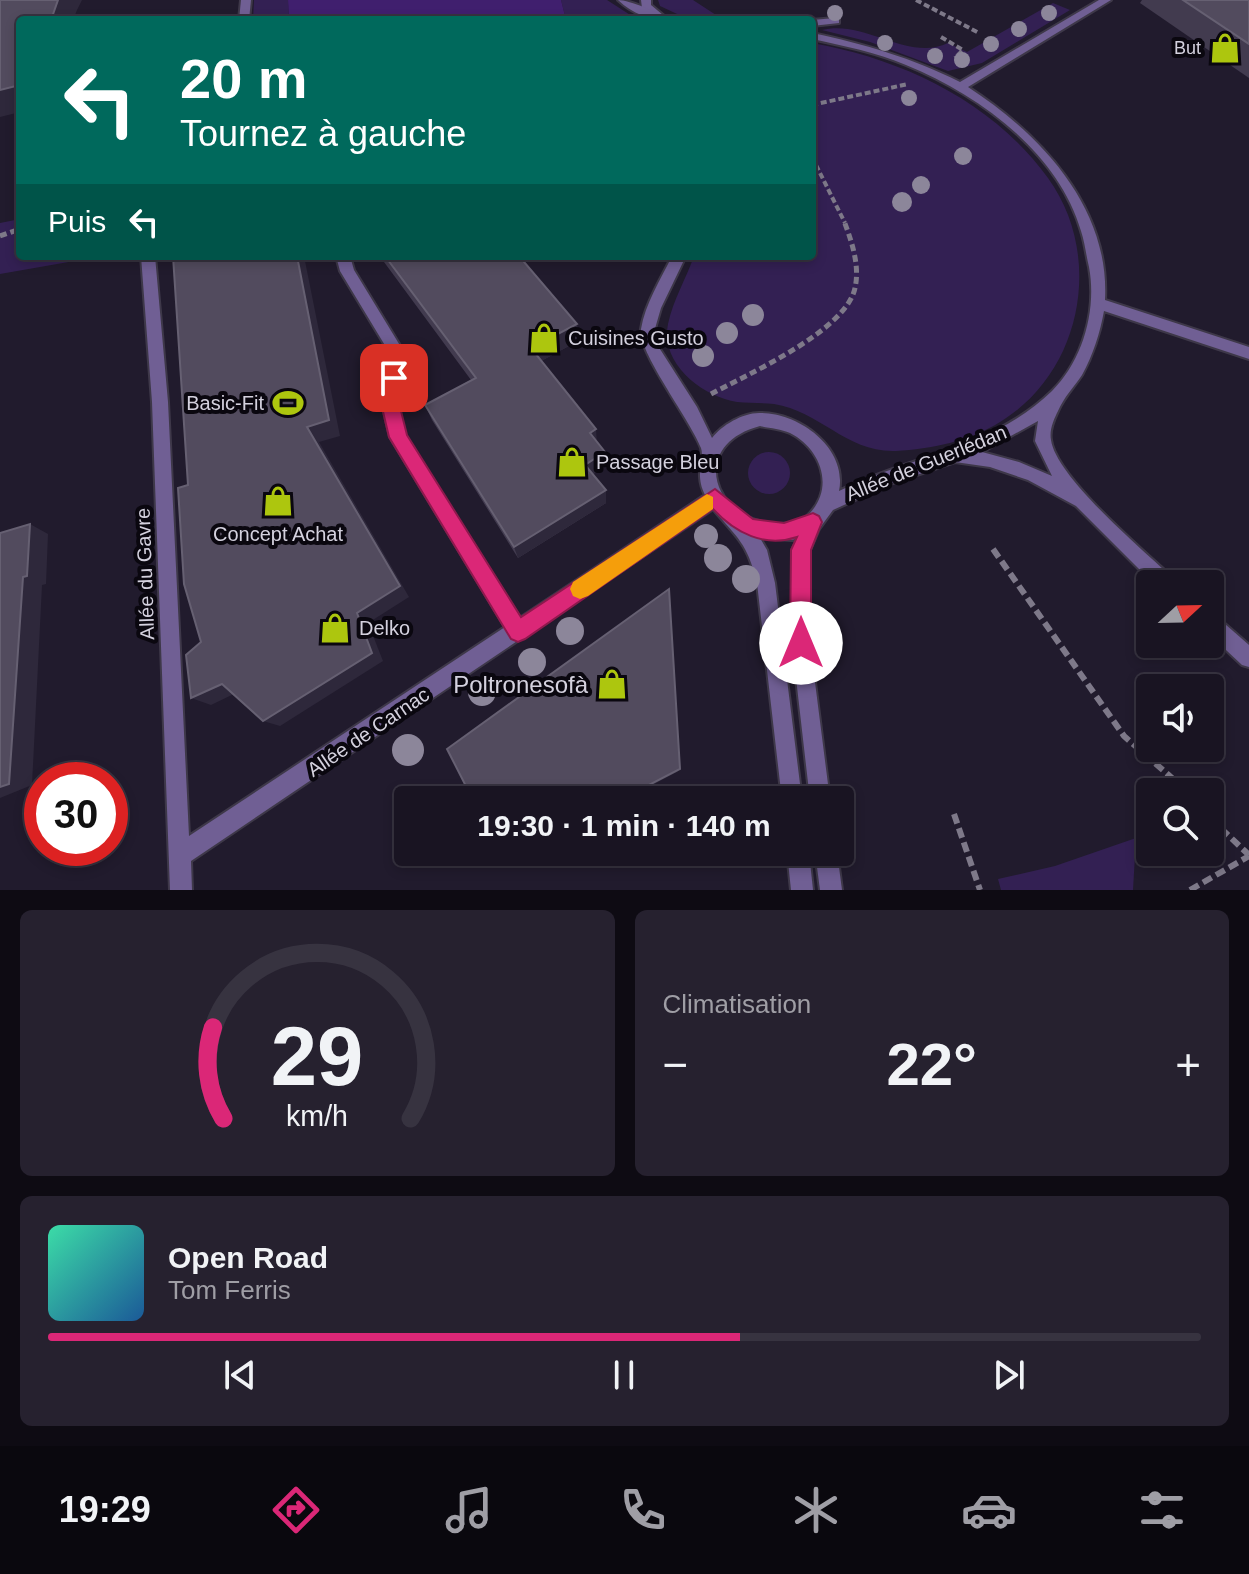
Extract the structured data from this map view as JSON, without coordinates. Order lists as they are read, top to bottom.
{
  "streets": {
    "street": ["Allée de Guerlédan", "Allée du Gavre", "Allée de Carnac"]
  },
  "crossings": [
    ["Allée de Guerlédan", "Allée de Carnac"],
    ["Allée du Gavre", "Allée de Carnac"]
  ],
  "places": {
    "shop": [
      "But",
      "Cuisines Gusto",
      "Passage Bleu",
      "Concept Achat",
      "Delko",
      "Poltronesofà"
    ],
    "sports": ["Basic-Fit"]
  },
  "north": "right",
  "page": {
    "turn": ["20 m", "Tournez à gauche"],
    "then": "Puis",
    "limit": "30",
    "trip": "19:30 · 1 min · 140 m",
    "tile": "Climatisation",
    "heat": ["−", "22°", "+"],
    "song": ["Open Road", "Tom Ferris"],
    "tabs": "19:29",
    "gauge": ["29", "km/h"]
  }
}
